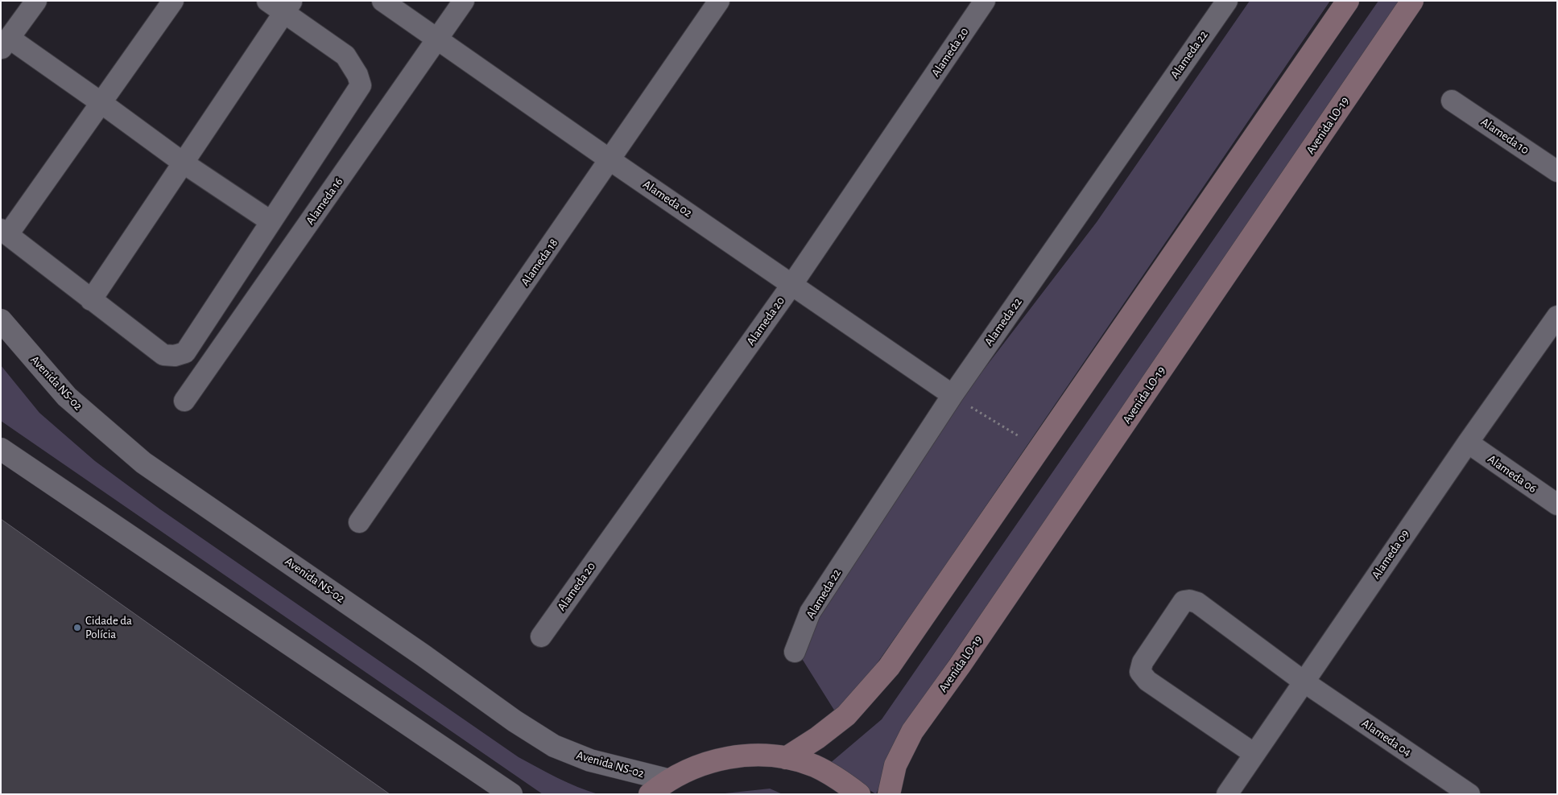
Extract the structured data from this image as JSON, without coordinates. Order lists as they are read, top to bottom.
{
  "streets": {
    "main road": ["Avenida LO-19"],
    "street": [
      "Alameda 20",
      "Alameda 22",
      "Alameda 10",
      "Alameda 02",
      "Alameda 16",
      "Alameda 18",
      "Avenida NS-02",
      "Alameda 06",
      "Alameda 09",
      "Alameda 04"
    ]
  },
  "crossings": [
    ["Alameda 20", "Alameda 02"],
    ["Alameda 22", "Alameda 02"],
    ["Alameda 02", "Alameda 16"],
    ["Alameda 02", "Alameda 18"],
    ["Alameda 06", "Alameda 09"],
    ["Alameda 09", "Alameda 04"]
  ],
  "places": ["Cidade da Polícia"]
}
